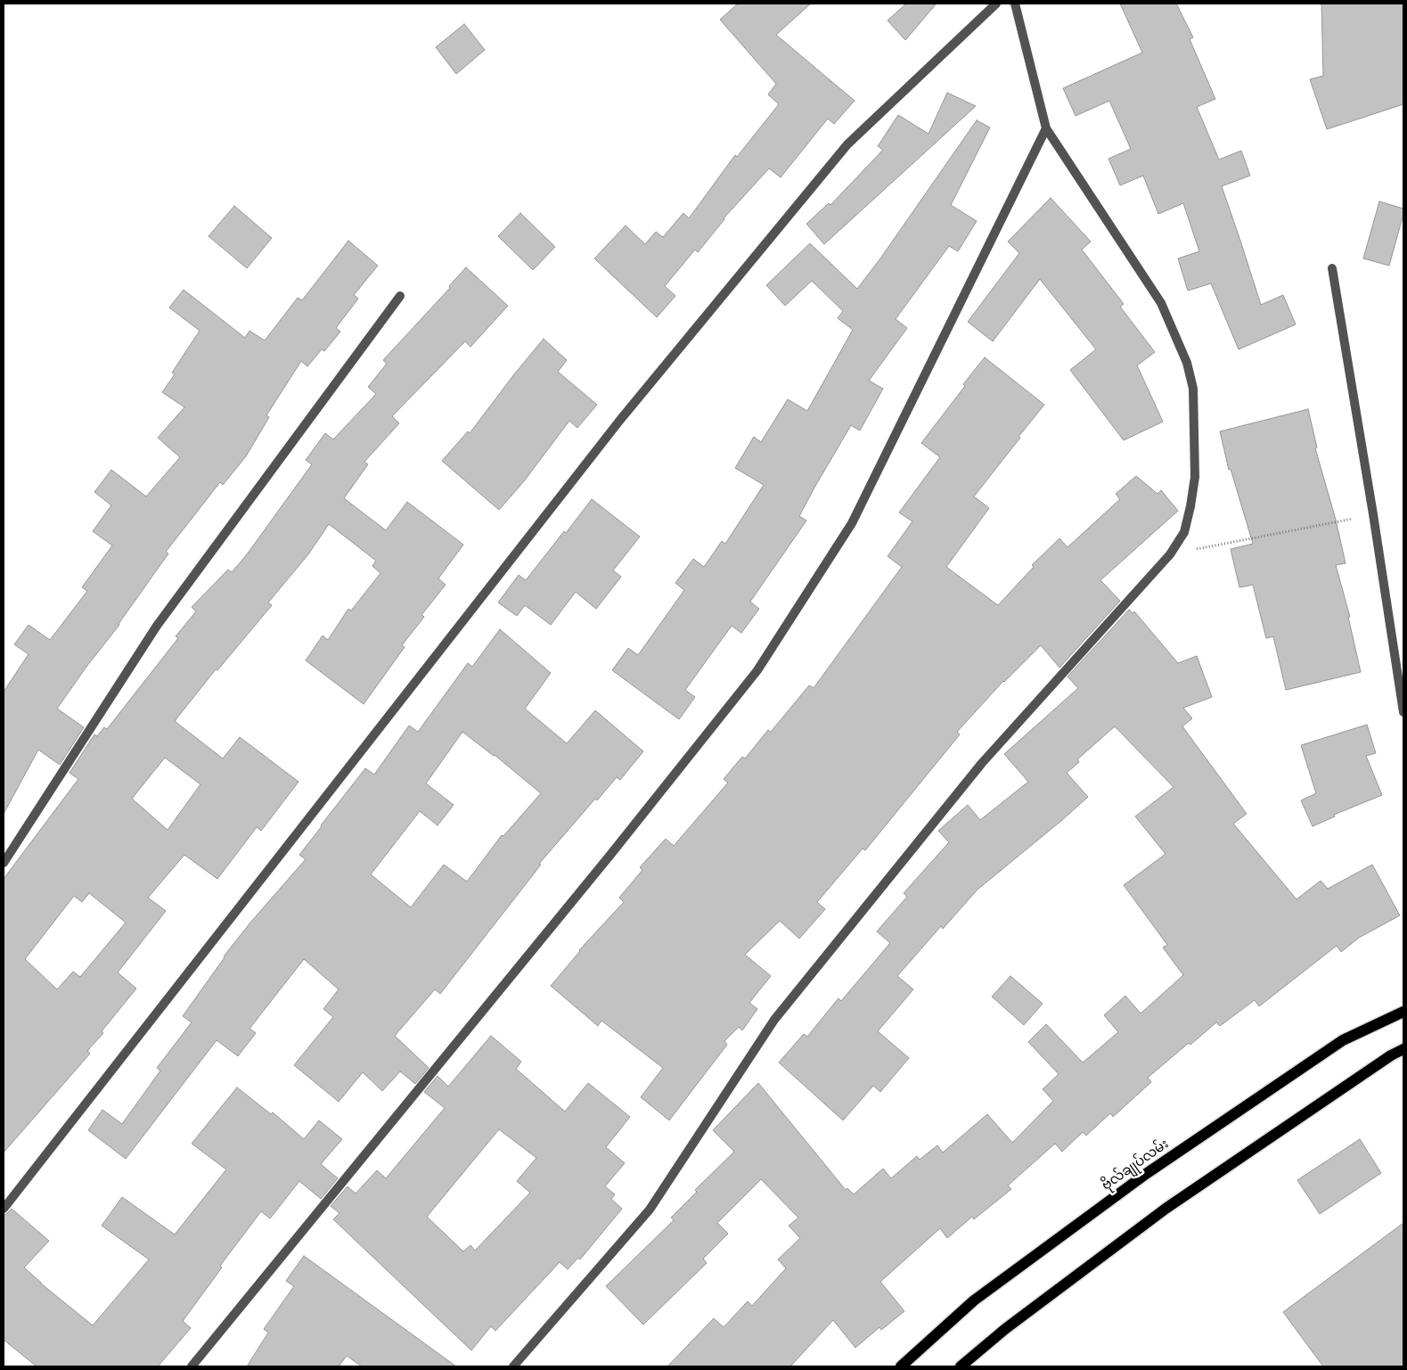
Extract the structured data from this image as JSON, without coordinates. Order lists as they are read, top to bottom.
{
  "streets": {
    "main road": ["ဗိုလ်ချုပ်လမ်း"]
  }
}
